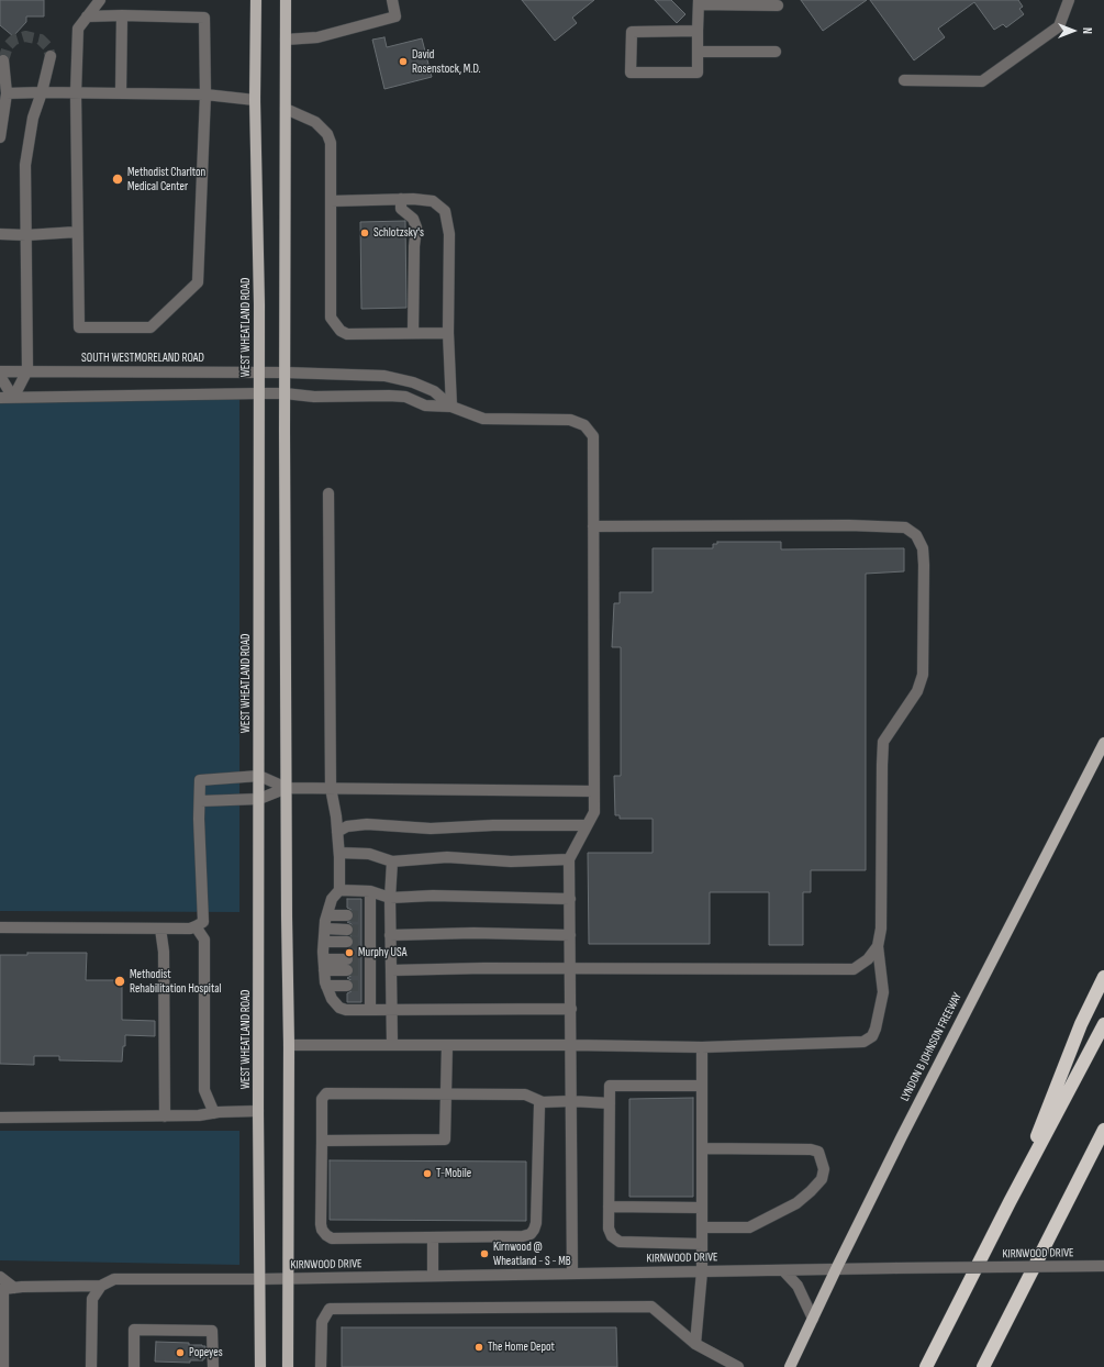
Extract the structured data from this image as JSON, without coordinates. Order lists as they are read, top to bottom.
{
  "streets": {
    "main road": ["WEST WHEATLAND ROAD", "LYNDON B JOHNSON FREEWAY"],
    "street": ["SOUTH WESTMORELAND ROAD", "KIRNWOOD DRIVE"]
  },
  "crossings": [
    ["WEST WHEATLAND ROAD", "SOUTH WESTMORELAND ROAD"],
    ["WEST WHEATLAND ROAD", "KIRNWOOD DRIVE"],
    ["LYNDON B JOHNSON FREEWAY", "KIRNWOOD DRIVE"]
  ],
  "places": [
    "David Rosenstock, M.D.",
    "Methodist Charlton Medical Center",
    "Schlotzsky's",
    "Murphy USA",
    "Methodist Rehabilitation Hospital",
    "T-Mobile",
    "Kirnwood @ Wheatland - S - MB",
    "The Home Depot",
    "Popeyes"
  ],
  "north": "right"
}
